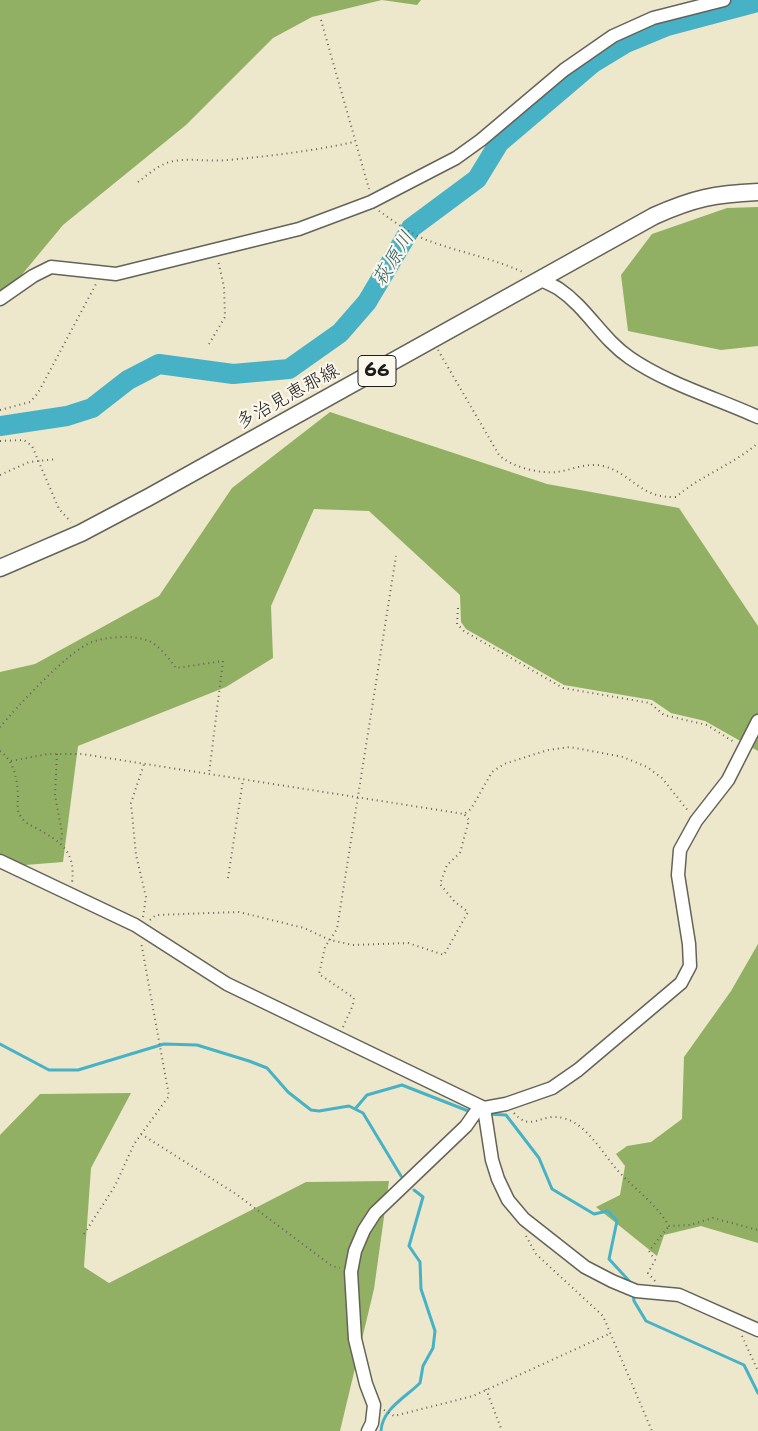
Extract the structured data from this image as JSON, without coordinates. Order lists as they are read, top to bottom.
{
  "streets": {
    "main road": ["66", "多治見恵那線"]
  },
  "water": ["萩原川"]
}
